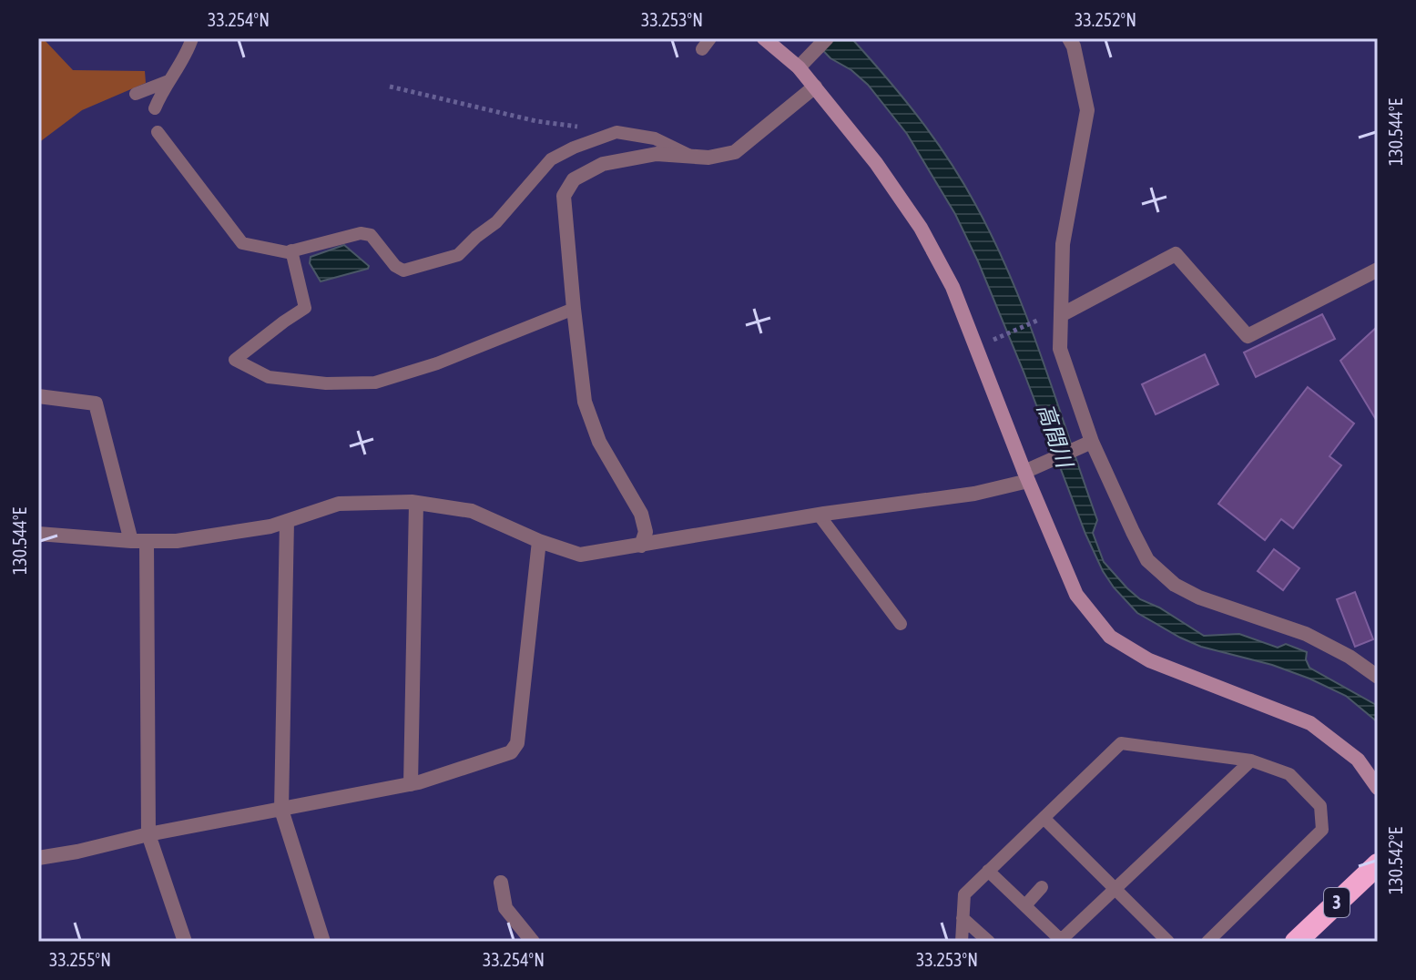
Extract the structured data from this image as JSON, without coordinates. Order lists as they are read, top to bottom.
{
  "streets": {
    "highway": ["3"]
  },
  "water": ["高間川"],
  "coordinates": [
    "33.254°N",
    "33.253°N",
    "33.252°N",
    "130.544°E",
    "130.542°E",
    "33.255°N"
  ]
}
